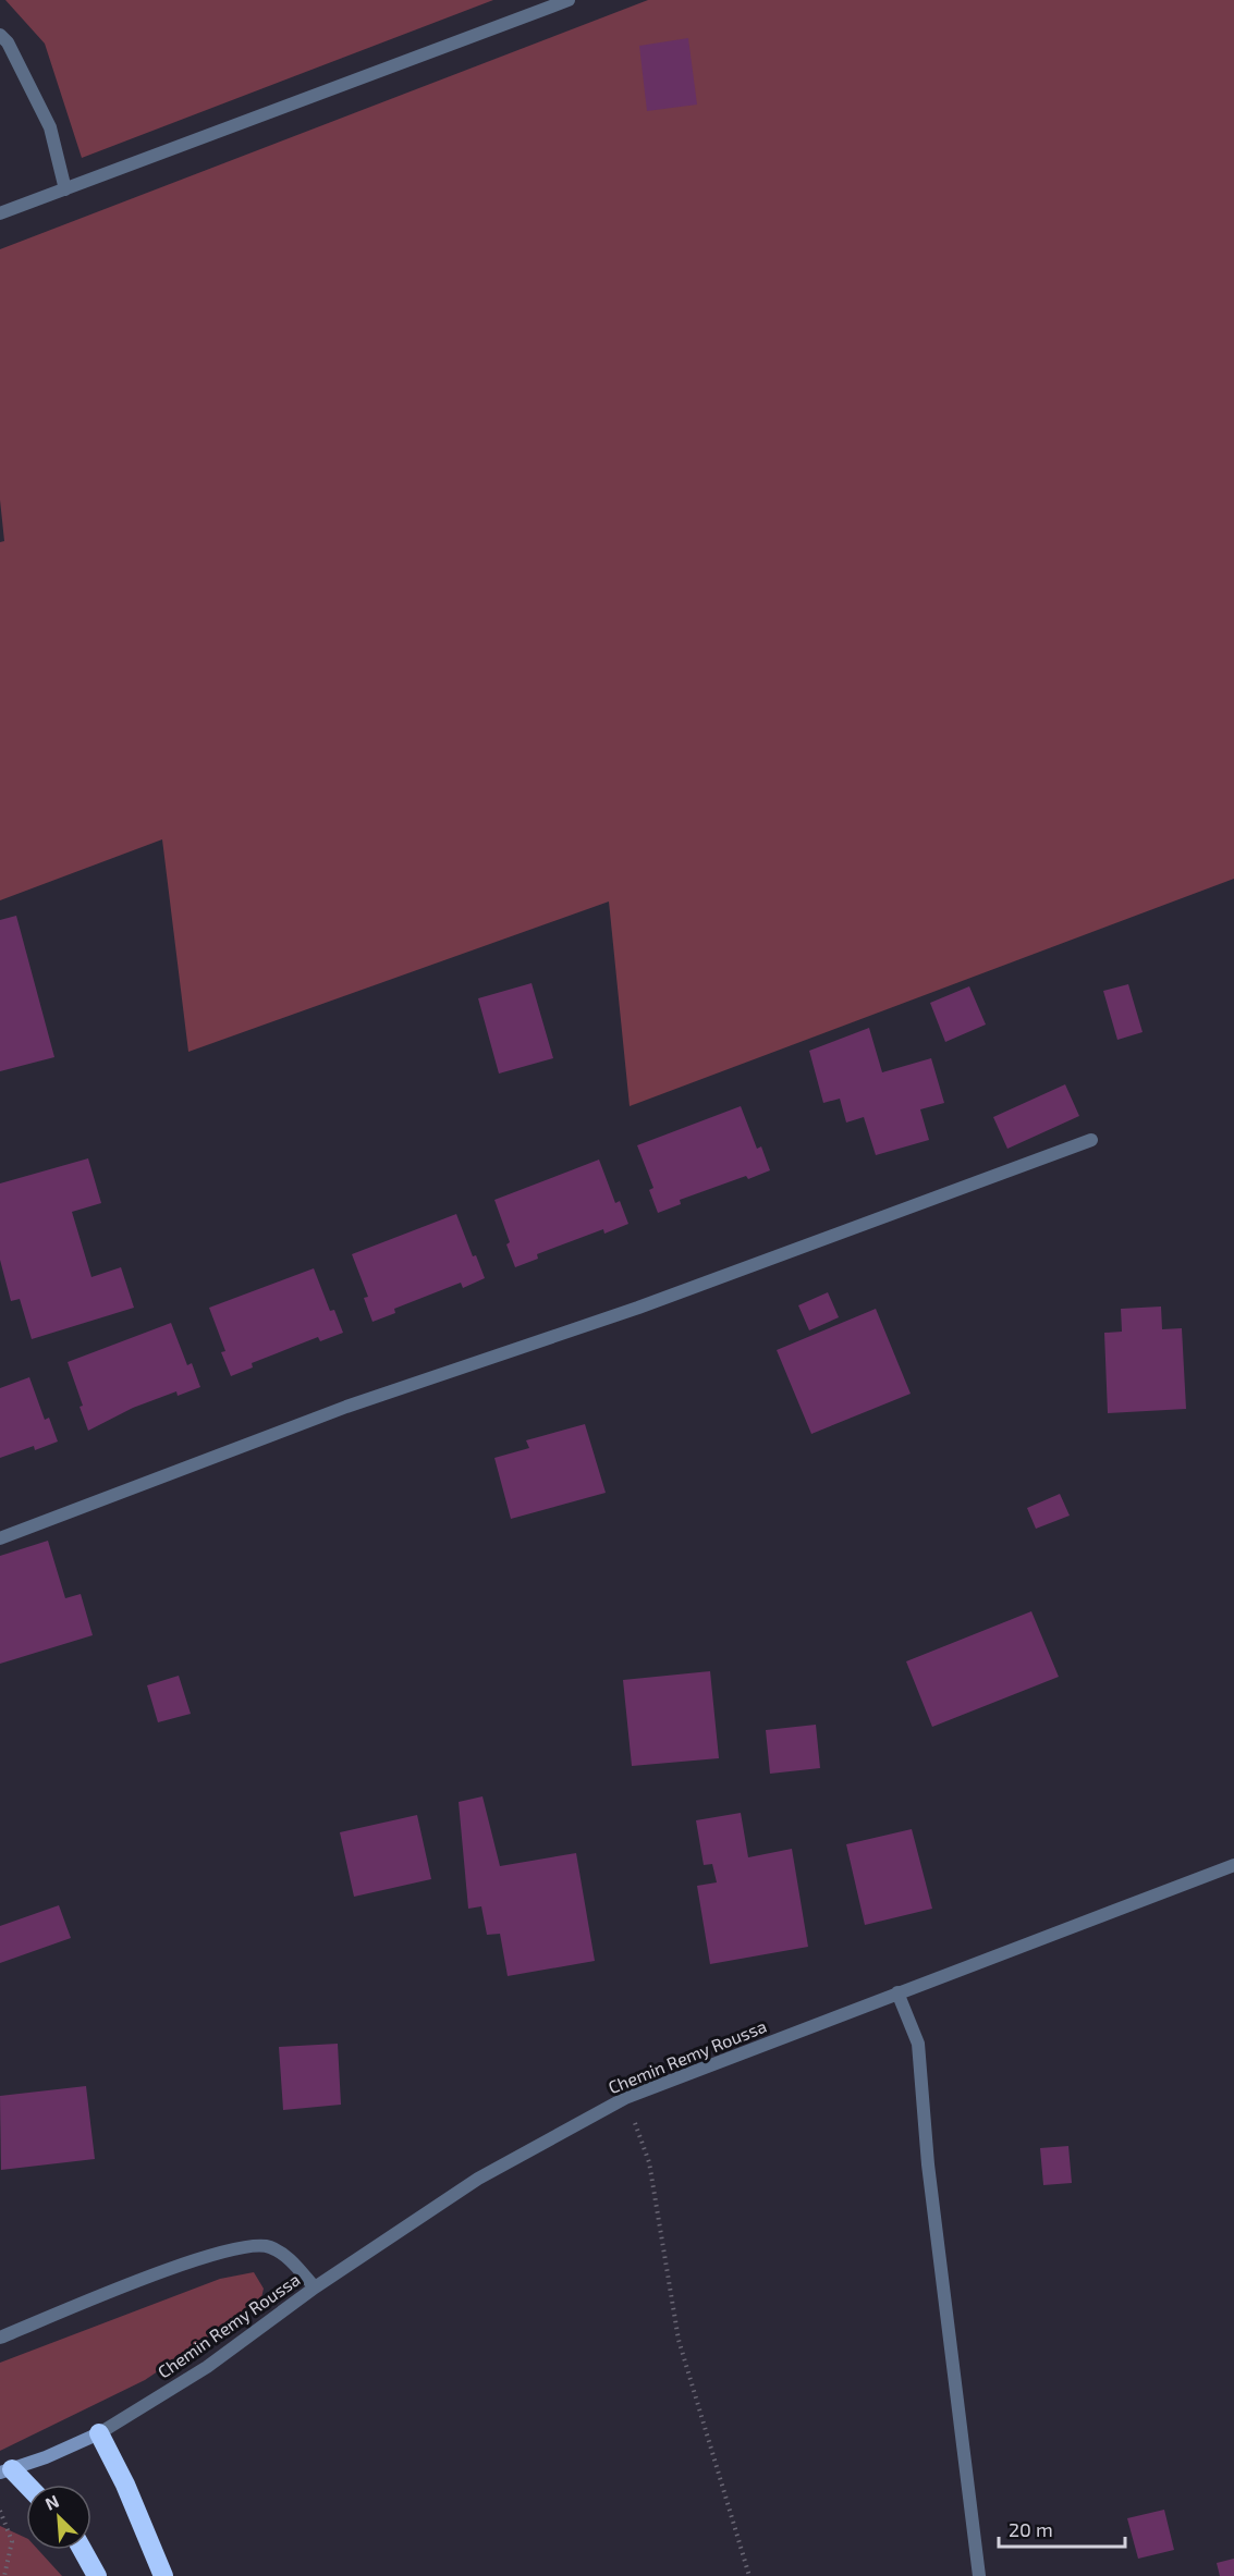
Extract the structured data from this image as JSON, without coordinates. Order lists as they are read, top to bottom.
{
  "streets": {
    "street": ["Chemin Remy Roussa"]
  },
  "scale_bar": "20 m",
  "north": "top left"
}
